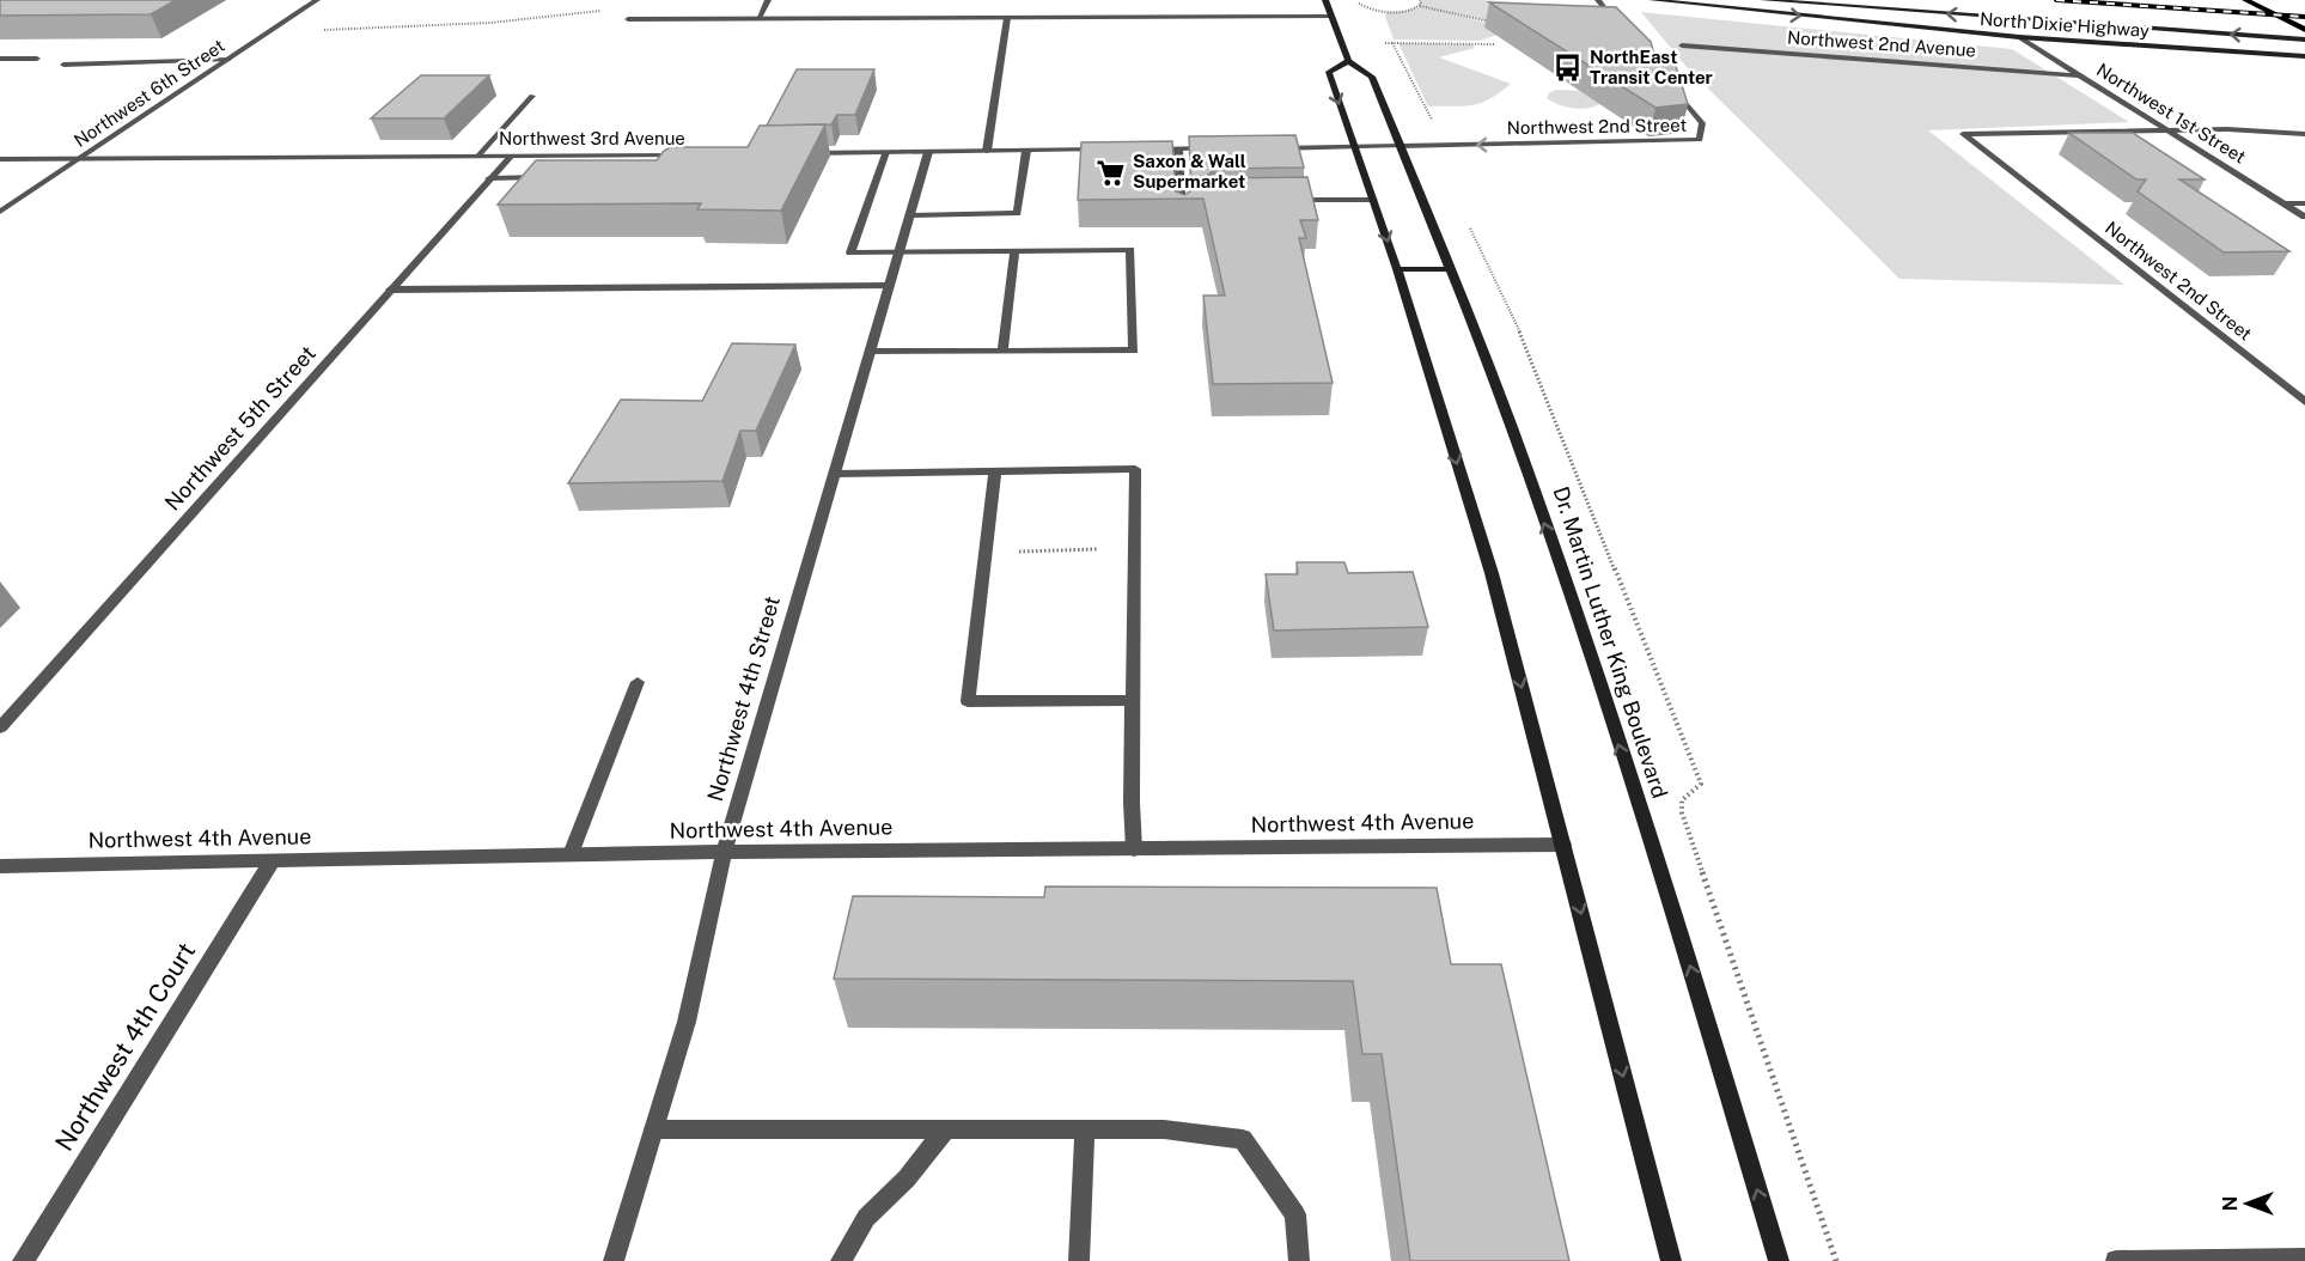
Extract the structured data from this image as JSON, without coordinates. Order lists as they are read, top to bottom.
{
  "streets": {
    "main road": ["North Dixie Highway", "Dr. Martin Luther King Boulevard"],
    "street": [
      "Northwest 2nd Avenue",
      "Northwest 6th Street",
      "Northwest 1st Street",
      "Northwest 2nd Street",
      "Northwest 3rd Avenue",
      "Northwest 5th Street",
      "Northwest 4th Street",
      "Northwest 4th Avenue",
      "Northwest 4th Court"
    ]
  },
  "crossings": [
    ["North Dixie Highway", "Northwest 1st Street"],
    ["Northwest 2nd Avenue", "Northwest 1st Street"],
    ["Northwest 6th Street", "Northwest 3rd Avenue"],
    ["Northwest 1st Street", "Northwest 2nd Street"],
    ["Northwest 2nd Street", "Dr. Martin Luther King Boulevard"],
    ["Northwest 3rd Avenue", "Northwest 5th Street"],
    ["Northwest 4th Street", "Northwest 4th Avenue"],
    ["Northwest 4th Avenue", "Northwest 4th Court"]
  ],
  "places": {
    "bus stop": ["NorthEast Transit Center"],
    "supermarket": ["Saxon & Wall Supermarket"]
  },
  "north": "left"
}
